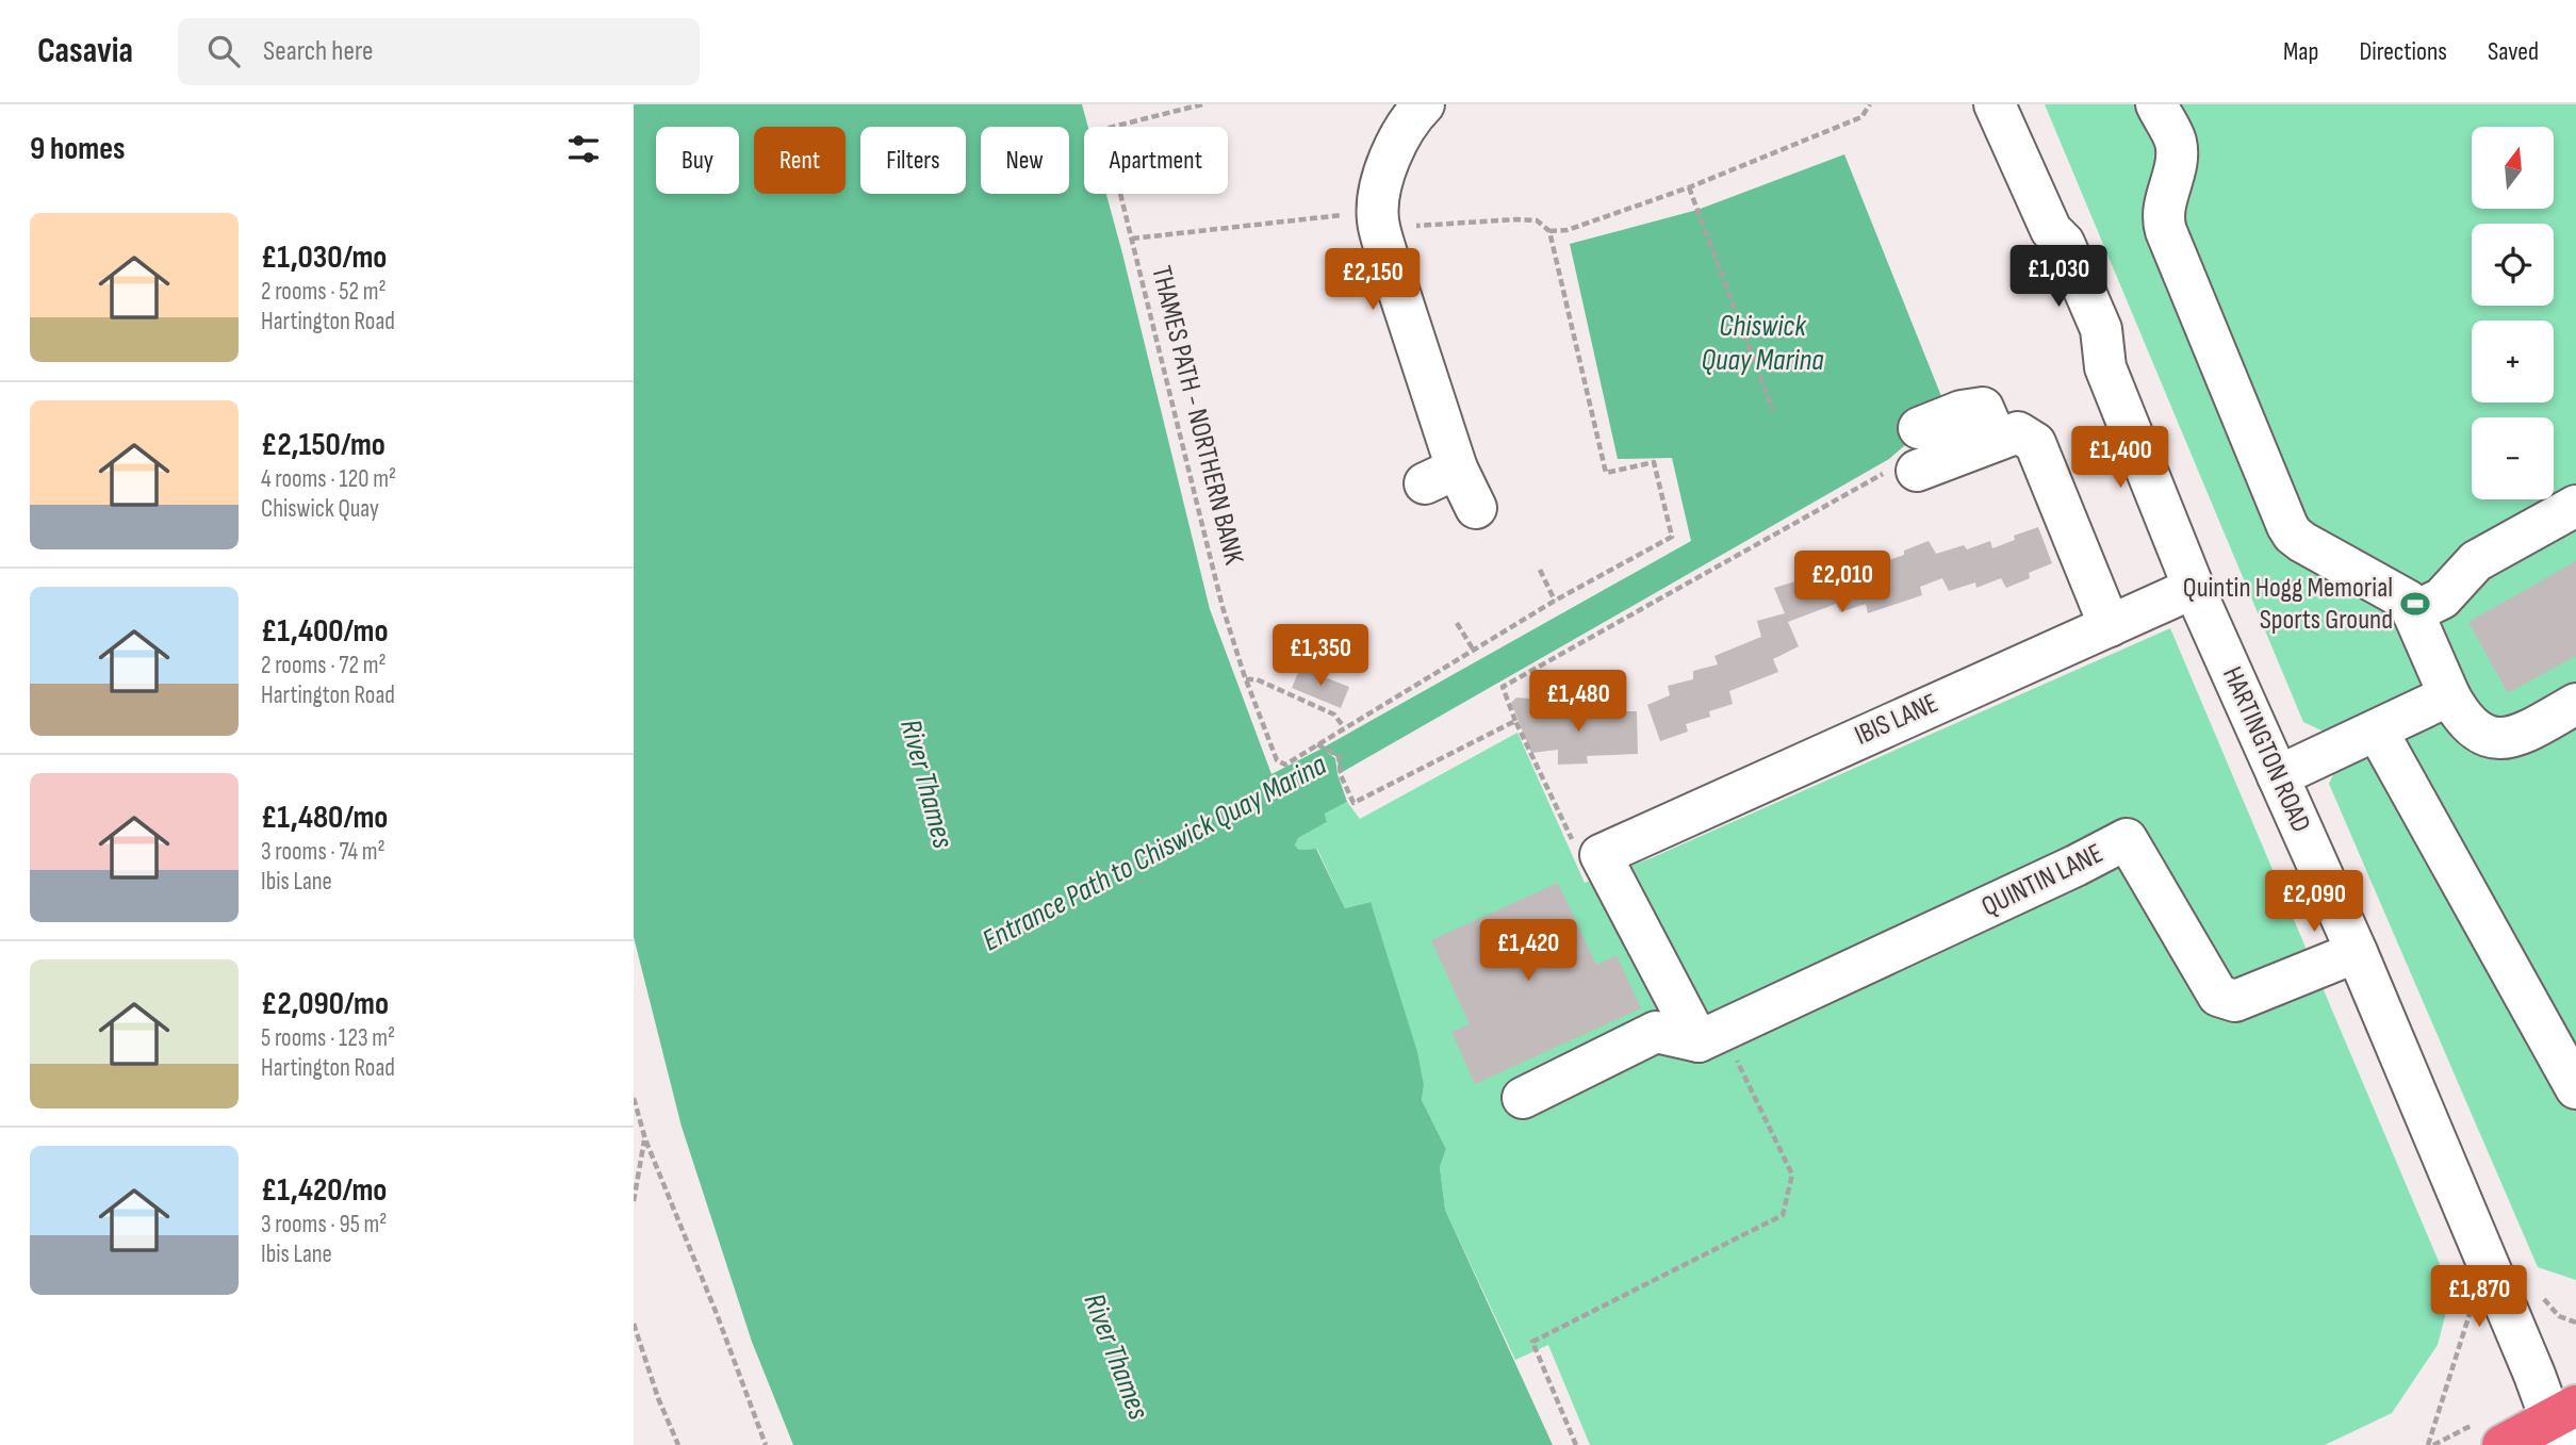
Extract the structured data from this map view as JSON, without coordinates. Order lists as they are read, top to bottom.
{
  "streets": {
    "street": ["IBIS LANE", "HARTINGTON ROAD", "QUINTIN LANE"],
    "path": ["THAMES PATH - NORTHERN BANK"]
  },
  "crossings": [
    ["IBIS LANE", "HARTINGTON ROAD"],
    ["HARTINGTON ROAD", "QUINTIN LANE"]
  ],
  "water": ["Chiswick Quay Marina", "River Thames", "Entrance Path to Chiswick Quay Marina"],
  "places": {
    "sports": ["Quintin Hogg Memorial Sports Ground"]
  },
  "north": "top",
  "page": {
    "header": "Casavia",
    "search": "Search here",
    "nav": ["Map", "Directions", "Saved"],
    "heading": "9 homes",
    "map_buttons": ["+", "−"],
    "chip": [
      "Buy",
      "Rent",
      "Filters",
      "New",
      "Apartment"
    ],
    "list": [
      {
        "name": "£1,030/mo",
        "note": "2 rooms · 52 m² · Hartington Road"
      },
      {
        "name": "£2,150/mo",
        "note": "4 rooms · 120 m² · Chiswick Quay"
      },
      {
        "name": "£1,400/mo",
        "note": "2 rooms · 72 m² · Hartington Road"
      },
      {
        "name": "£1,480/mo",
        "note": "3 rooms · 74 m² · Ibis Lane"
      },
      {
        "name": "£2,090/mo",
        "note": "5 rooms · 123 m² · Hartington Road"
      },
      {
        "name": "£1,420/mo",
        "note": "3 rooms · 95 m² · Ibis Lane"
      }
    ],
    "price": [
      "£1,030",
      "£2,150",
      "£1,400",
      "£2,010",
      "£1,350",
      "£1,480",
      "£2,090",
      "£1,420",
      "£1,870"
    ]
  }
}
